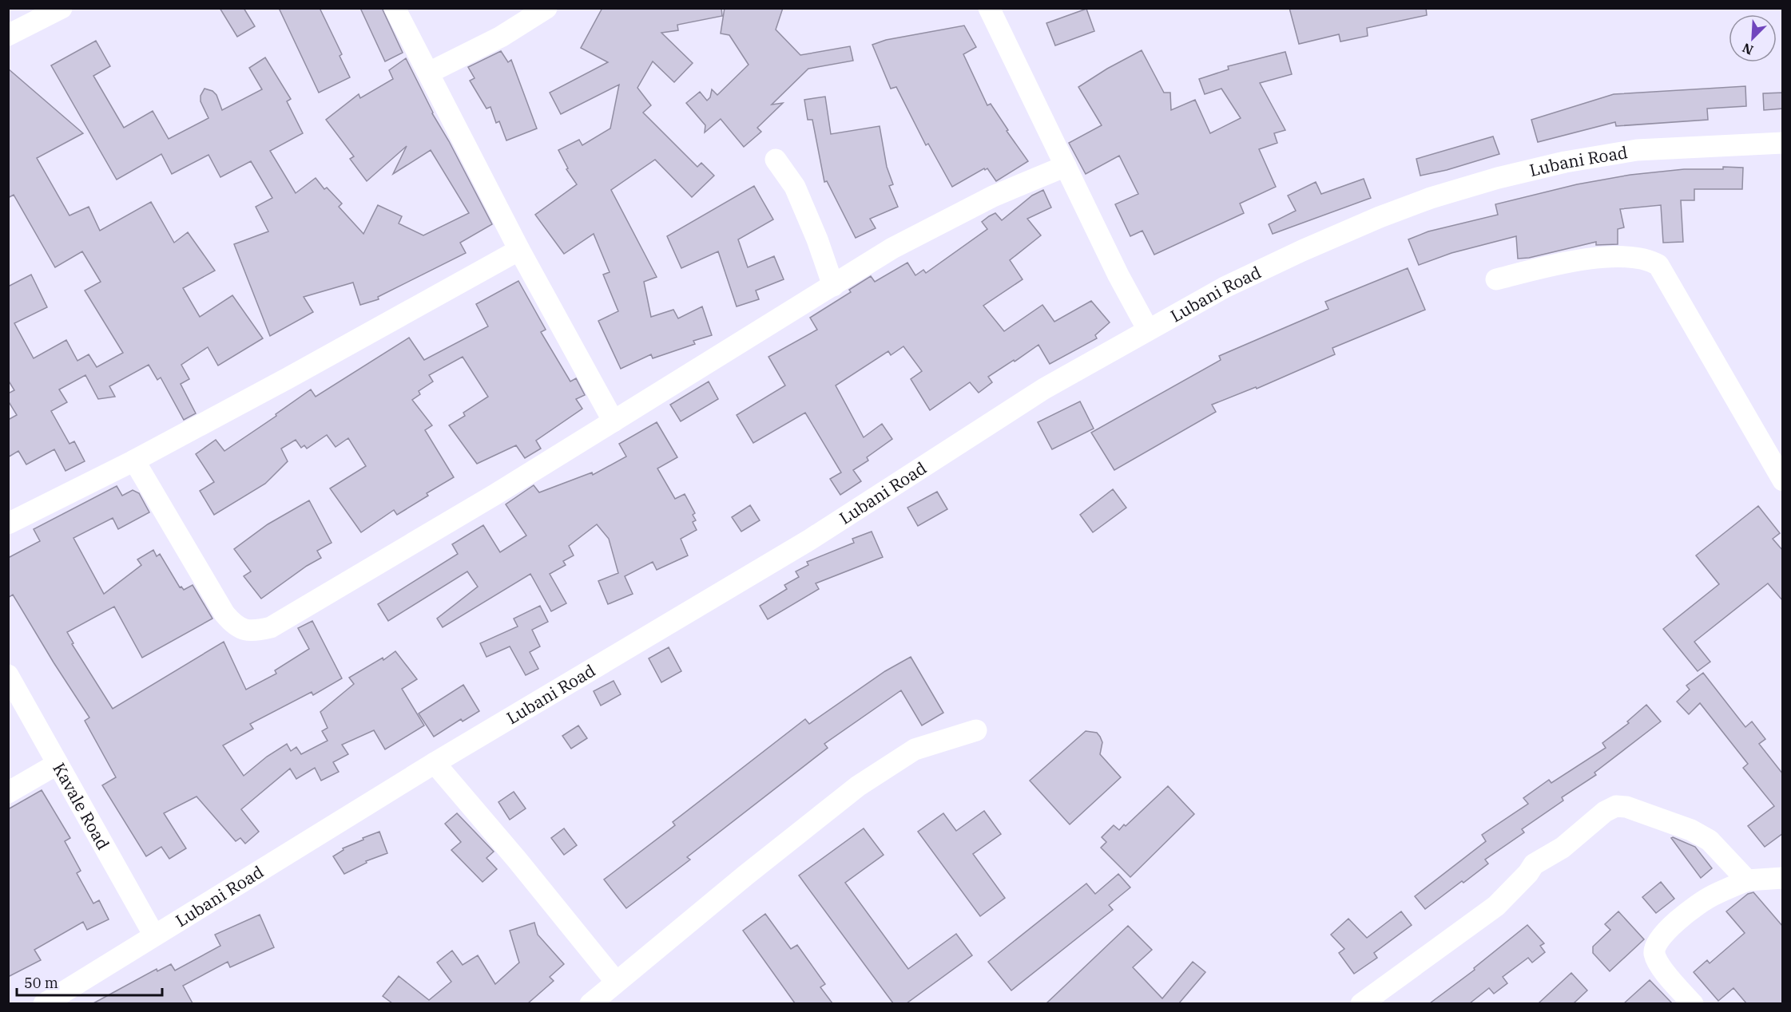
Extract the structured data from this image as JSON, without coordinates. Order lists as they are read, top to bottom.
{
  "streets": {
    "street": ["Lubani Road", "Kavale Road"]
  },
  "crossings": [
    ["Lubani Road", "Kavale Road"]
  ],
  "scale_bar": "50 m",
  "north": "bottom left"
}
